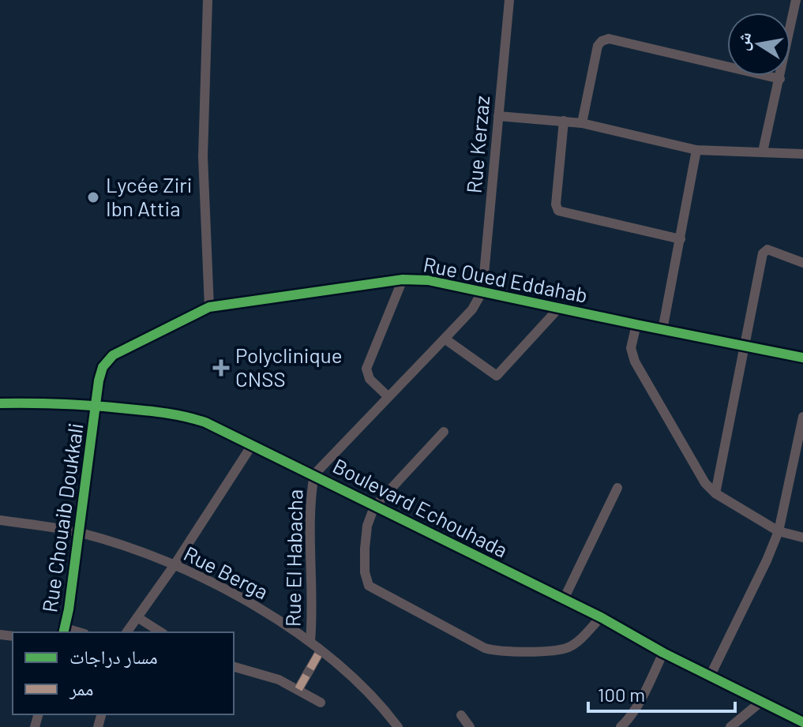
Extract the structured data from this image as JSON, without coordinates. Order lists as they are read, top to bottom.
{
  "streets": {
    "street": [
      "Rue Kerzaz",
      "Rue Oued Eddahab",
      "Boulevard Echouhada",
      "Rue Chouaib Doukkali",
      "Rue El Habacha",
      "Rue Berga"
    ]
  },
  "crossings": [
    ["Rue Kerzaz", "Rue Oued Eddahab"],
    ["Rue Oued Eddahab", "Boulevard Echouhada"],
    ["Rue Oued Eddahab", "Rue Chouaib Doukkali"],
    ["Boulevard Echouhada", "Rue Chouaib Doukkali"],
    ["Boulevard Echouhada", "Rue El Habacha"],
    ["Rue Chouaib Doukkali", "Rue Berga"],
    ["Rue El Habacha", "Rue Berga"]
  ],
  "places": {
    "other": ["Lycée Ziri Ibn Attia"],
    "health": ["Polyclinique CNSS"]
  },
  "legend": ["مسار دراجات", "ممر"],
  "scale_bar": "100 m",
  "north": "left"
}
